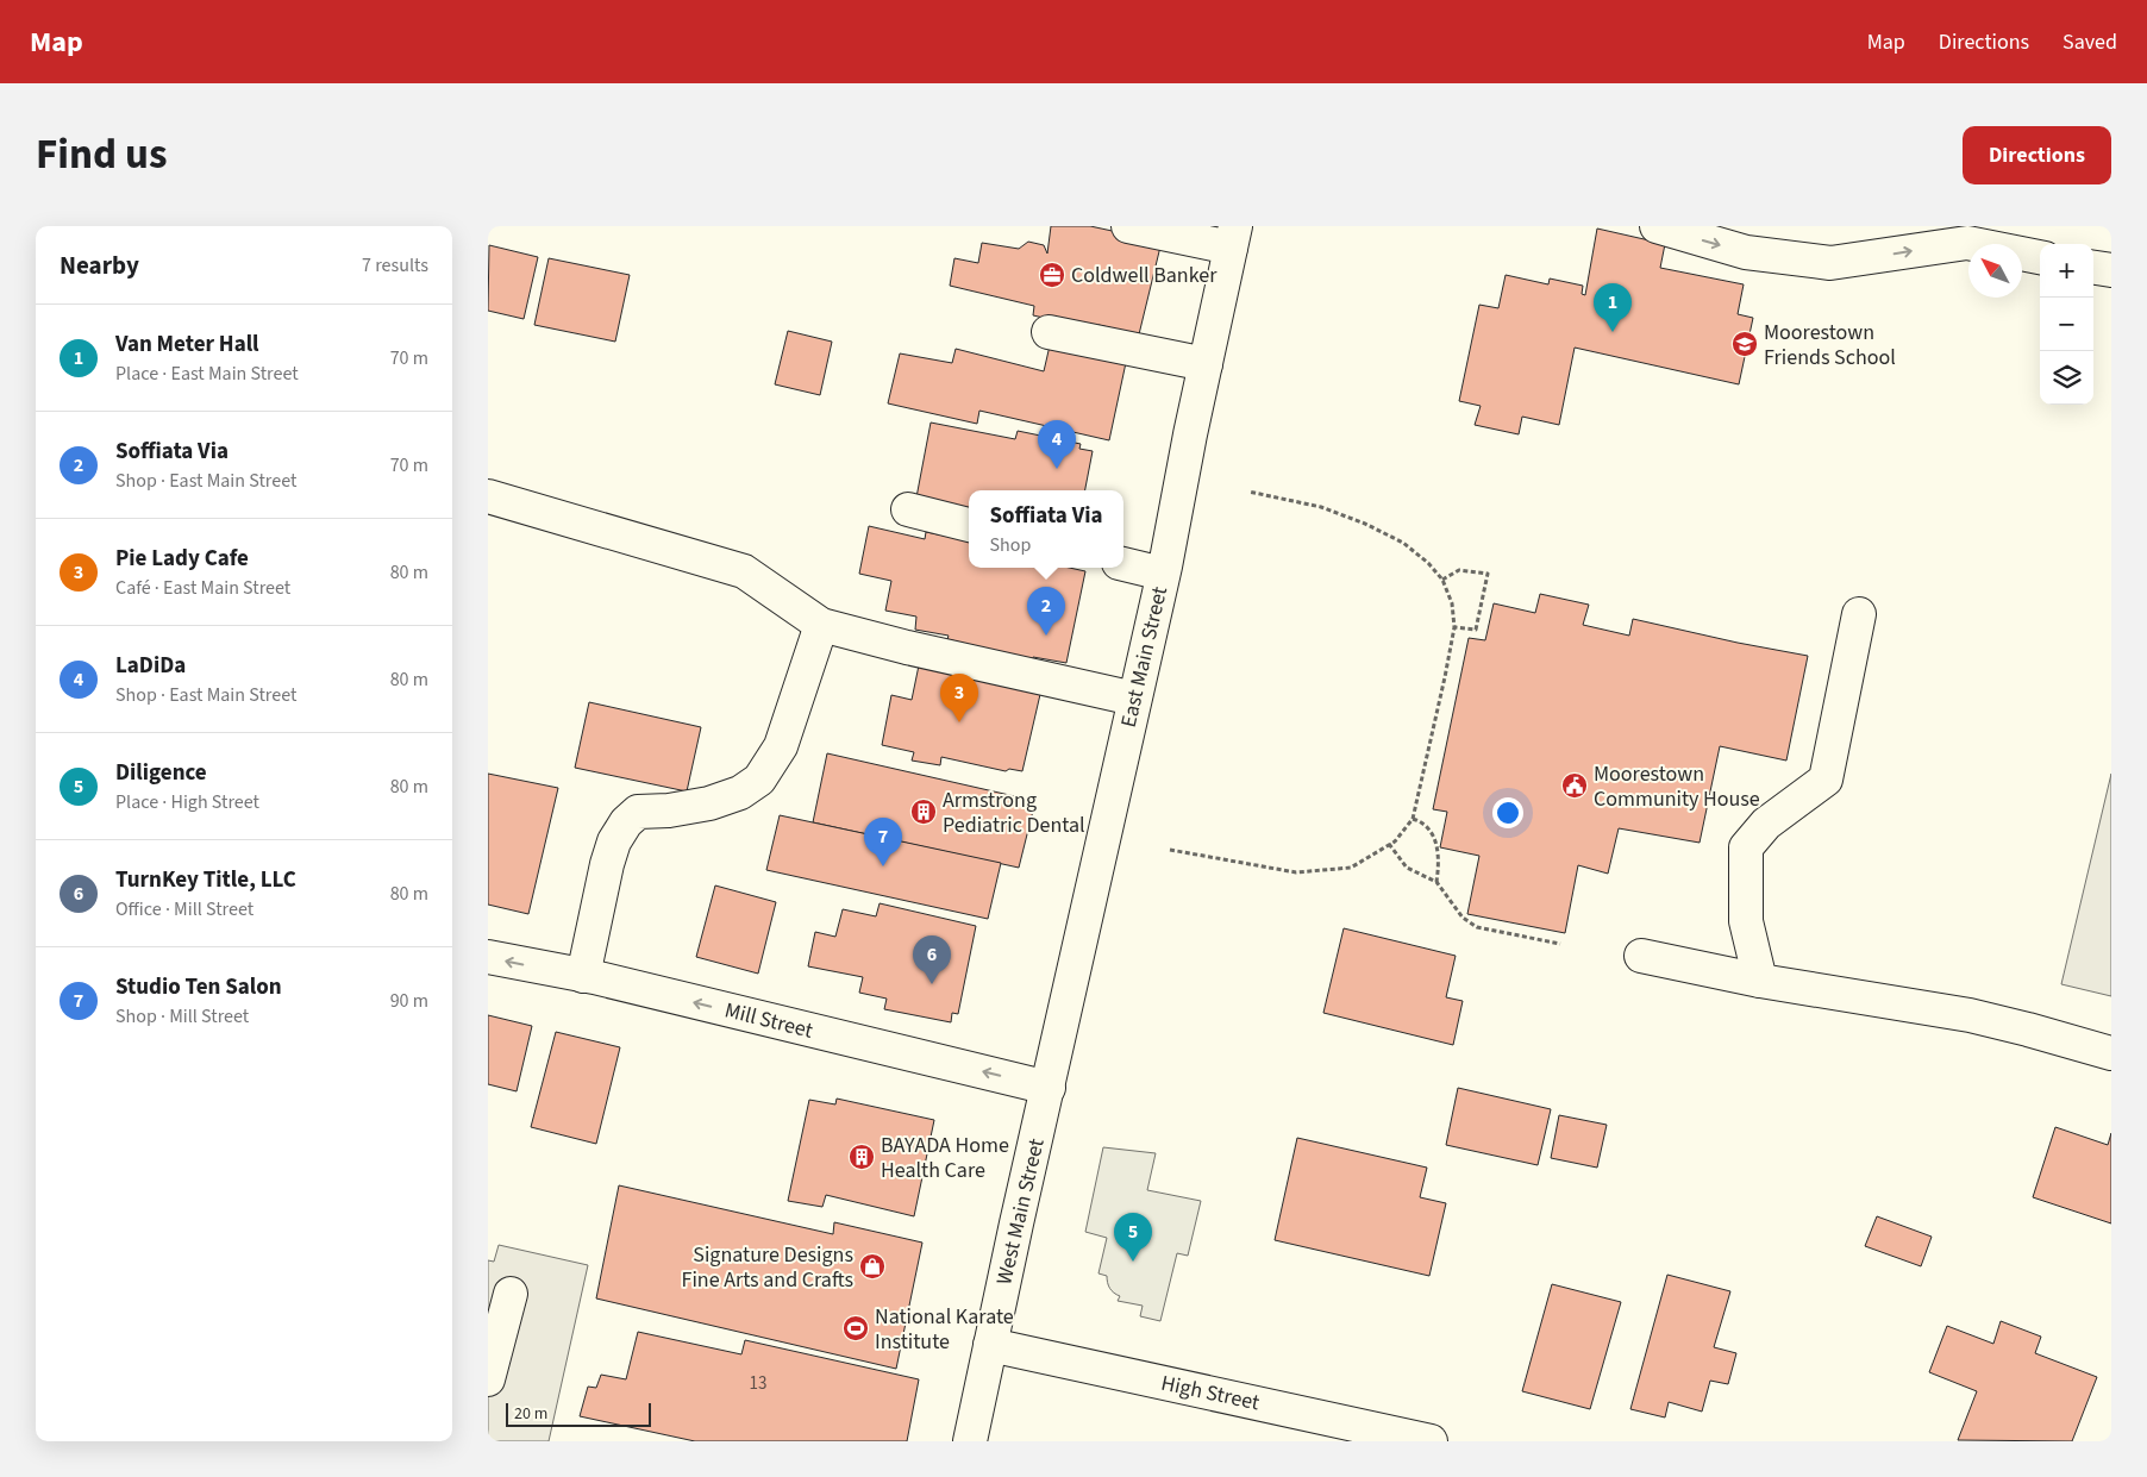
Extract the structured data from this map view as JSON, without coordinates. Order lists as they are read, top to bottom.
{
  "streets": {
    "main road": [
      "East Main Street",
      "Mill Street",
      "West Main Street",
      "High Street"
    ]
  },
  "crossings": [
    ["East Main Street", "Mill Street"],
    ["East Main Street", "West Main Street"],
    ["Mill Street", "West Main Street"],
    ["West Main Street", "High Street"]
  ],
  "one_way": ["Mill Street"],
  "places": {
    "office": ["Coldwell Banker"],
    "school or university": ["Moorestown Friends School"],
    "public building": ["Moorestown Community House"],
    "building": ["Armstrong Pediatric Dental", "BAYADA Home Health Care"],
    "shop": ["Signature Designs Fine Arts and Crafts"],
    "sports": ["National Karate Institute"]
  },
  "house_numbers": ["13"],
  "scale_bar": "20 m",
  "north": "top left",
  "page": {
    "header": "Map",
    "nav": ["Map", "Directions", "Saved"],
    "title": "Find us",
    "buttons": "Directions",
    "heading": ["Nearby", "7 results"],
    "map_buttons": ["+", "−"],
    "pins": [
      "1",
      "4",
      "2",
      "3",
      "7",
      "6",
      "5"
    ],
    "list": [
      {
        "mark": "1",
        "name": "Van Meter Hall",
        "note": "Place · East Main Street",
        "value": "70 m"
      },
      {
        "mark": "2",
        "name": "Soffiata Via",
        "note": "Shop · East Main Street",
        "value": "70 m"
      },
      {
        "mark": "3",
        "name": "Pie Lady Cafe",
        "note": "Café · East Main Street",
        "value": "80 m"
      },
      {
        "mark": "4",
        "name": "LaDiDa",
        "note": "Shop · East Main Street",
        "value": "80 m"
      },
      {
        "mark": "5",
        "name": "Diligence",
        "note": "Place · High Street",
        "value": "80 m"
      },
      {
        "mark": "6",
        "name": "TurnKey Title, LLC",
        "note": "Office · Mill Street",
        "value": "80 m"
      },
      {
        "mark": "7",
        "name": "Studio Ten Salon",
        "note": "Shop · Mill Street",
        "value": "90 m"
      }
    ],
    "popup": ["Soffiata Via", "Shop"],
    "scale": "20 m"
  }
}
